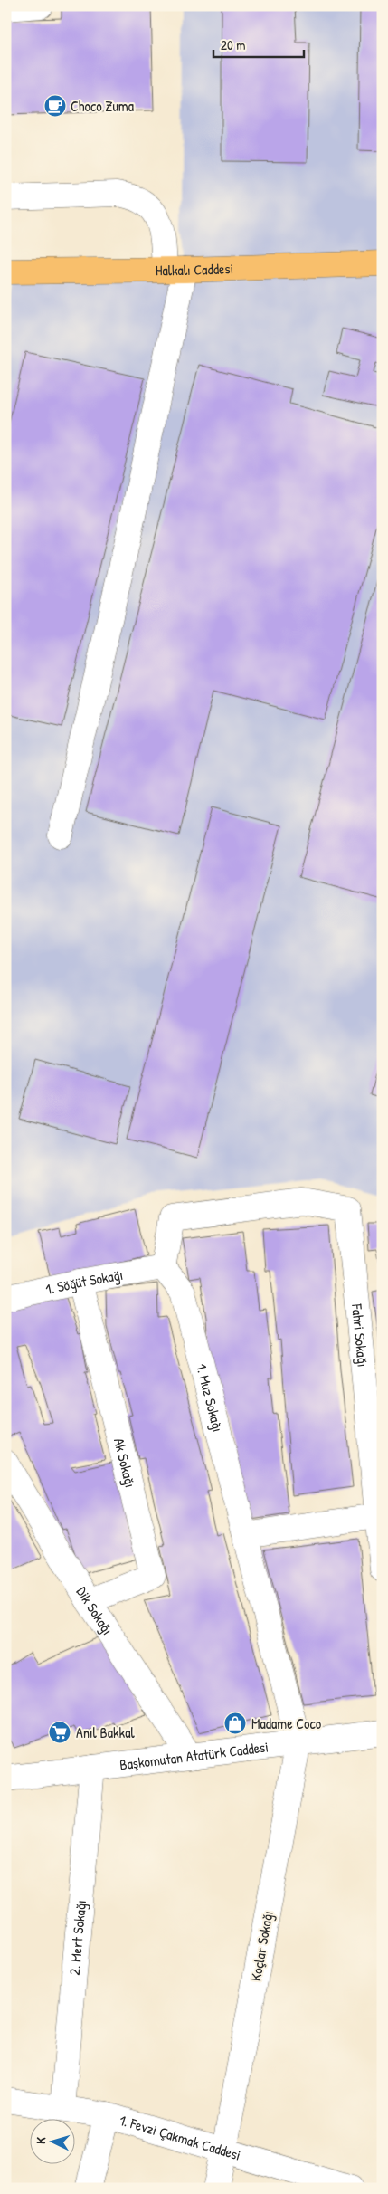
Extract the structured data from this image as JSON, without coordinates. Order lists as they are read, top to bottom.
{
  "streets": {
    "main road": ["Halkalı Caddesi"],
    "street": [
      "1. Söğüt Sokağı",
      "Fahri Sokağı",
      "1. Muz Sokağı",
      "Ak Sokağı",
      "Dik Sokağı",
      "Başkomutan Atatürk Caddesi",
      "2. Mert Sokağı",
      "Koçlar Sokağı",
      "1. Fevzi Çakmak Caddesi"
    ]
  },
  "crossings": [
    ["1. Söğüt Sokağı", "Fahri Sokağı"],
    ["1. Söğüt Sokağı", "1. Muz Sokağı"],
    ["1. Söğüt Sokağı", "Ak Sokağı"],
    ["Fahri Sokağı", "1. Muz Sokağı"],
    ["1. Muz Sokağı", "Başkomutan Atatürk Caddesi"],
    ["1. Muz Sokağı", "Koçlar Sokağı"],
    ["Ak Sokağı", "Dik Sokağı"],
    ["Dik Sokağı", "Başkomutan Atatürk Caddesi"],
    ["Başkomutan Atatürk Caddesi", "2. Mert Sokağı"],
    ["Başkomutan Atatürk Caddesi", "Koçlar Sokağı"],
    ["2. Mert Sokağı", "1. Fevzi Çakmak Caddesi"],
    ["Koçlar Sokağı", "1. Fevzi Çakmak Caddesi"]
  ],
  "places": {
    "cafe": ["Choco Zuma"],
    "shop": ["Madame Coco"],
    "supermarket": ["Anıl Bakkal"]
  },
  "scale_bar": "20 m",
  "north": "left"
}
